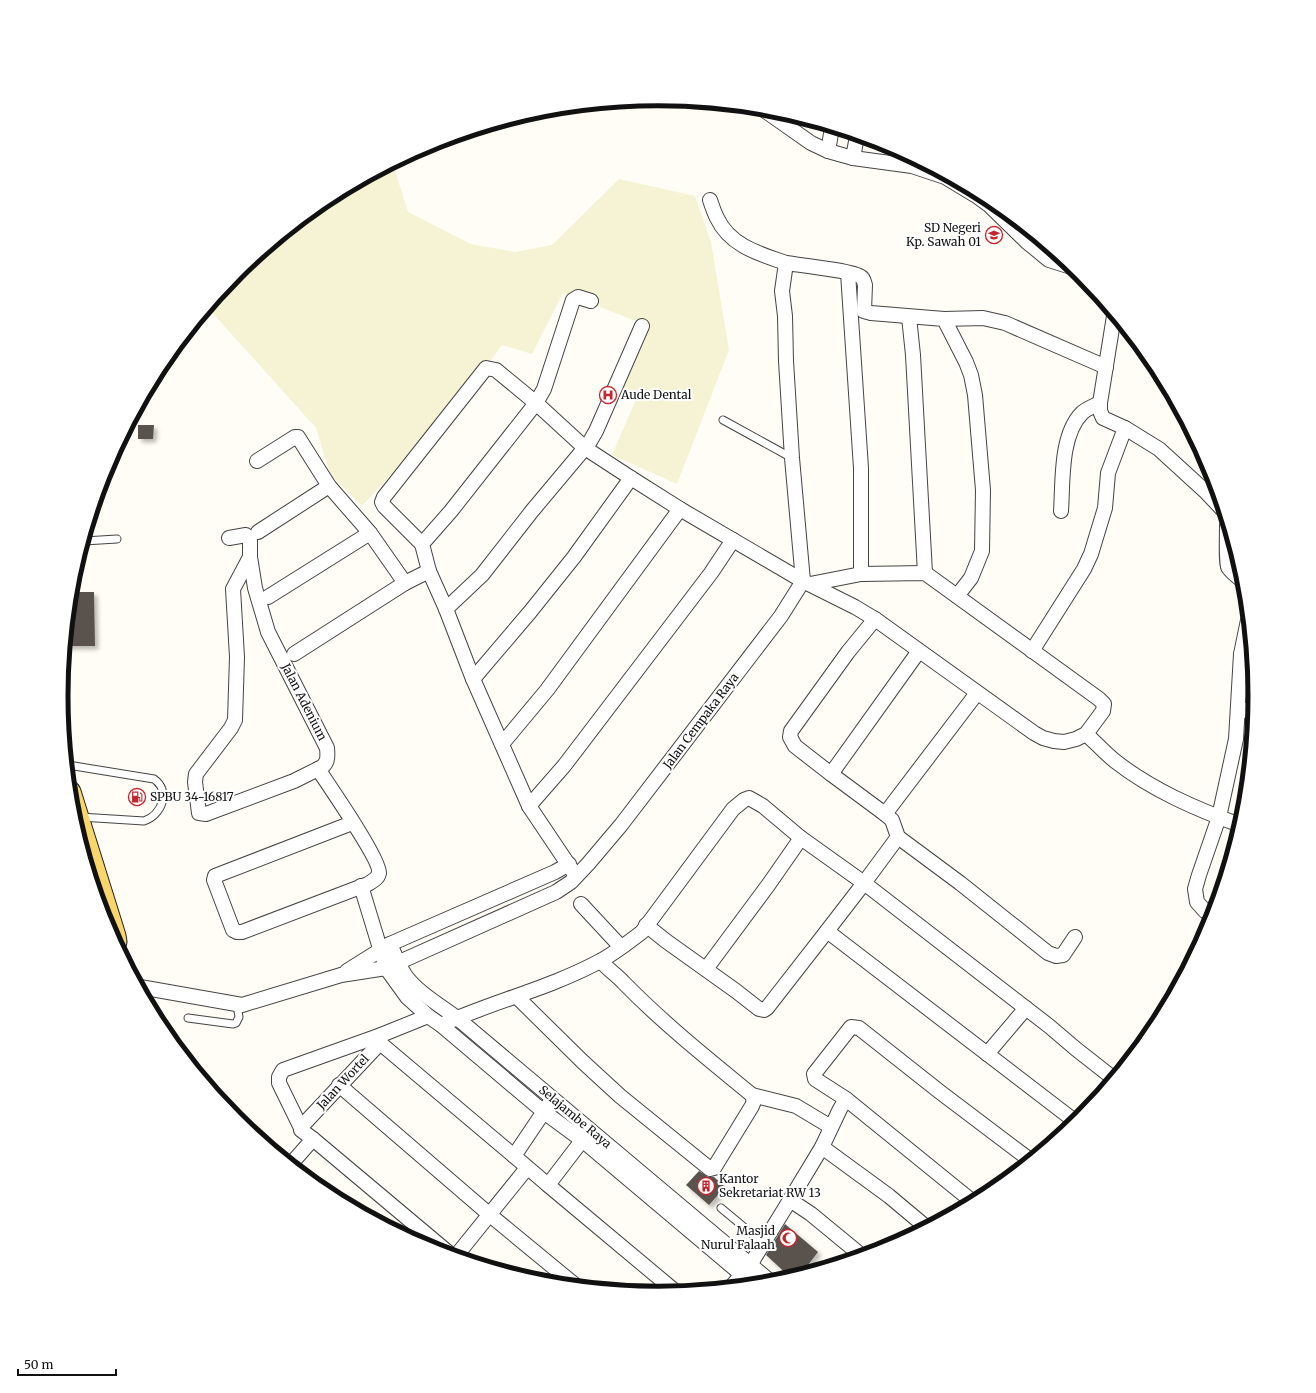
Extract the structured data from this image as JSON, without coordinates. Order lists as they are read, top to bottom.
{
  "streets": {
    "street": [
      "Jalan Adenium",
      "Jalan Cempaka Raya",
      "Jalan Wortel",
      "Selajambe Raya"
    ]
  },
  "places": {
    "school or university": ["SD Negeri Kp. Sawah 01"],
    "hospital": ["Aude Dental"],
    "fuel station": ["SPBU 34-16817"],
    "building": ["Kantor Sekretariat RW 13"],
    "mosque": ["Masjid Nurul Falaah"]
  },
  "scale_bar": "50 m"
}
